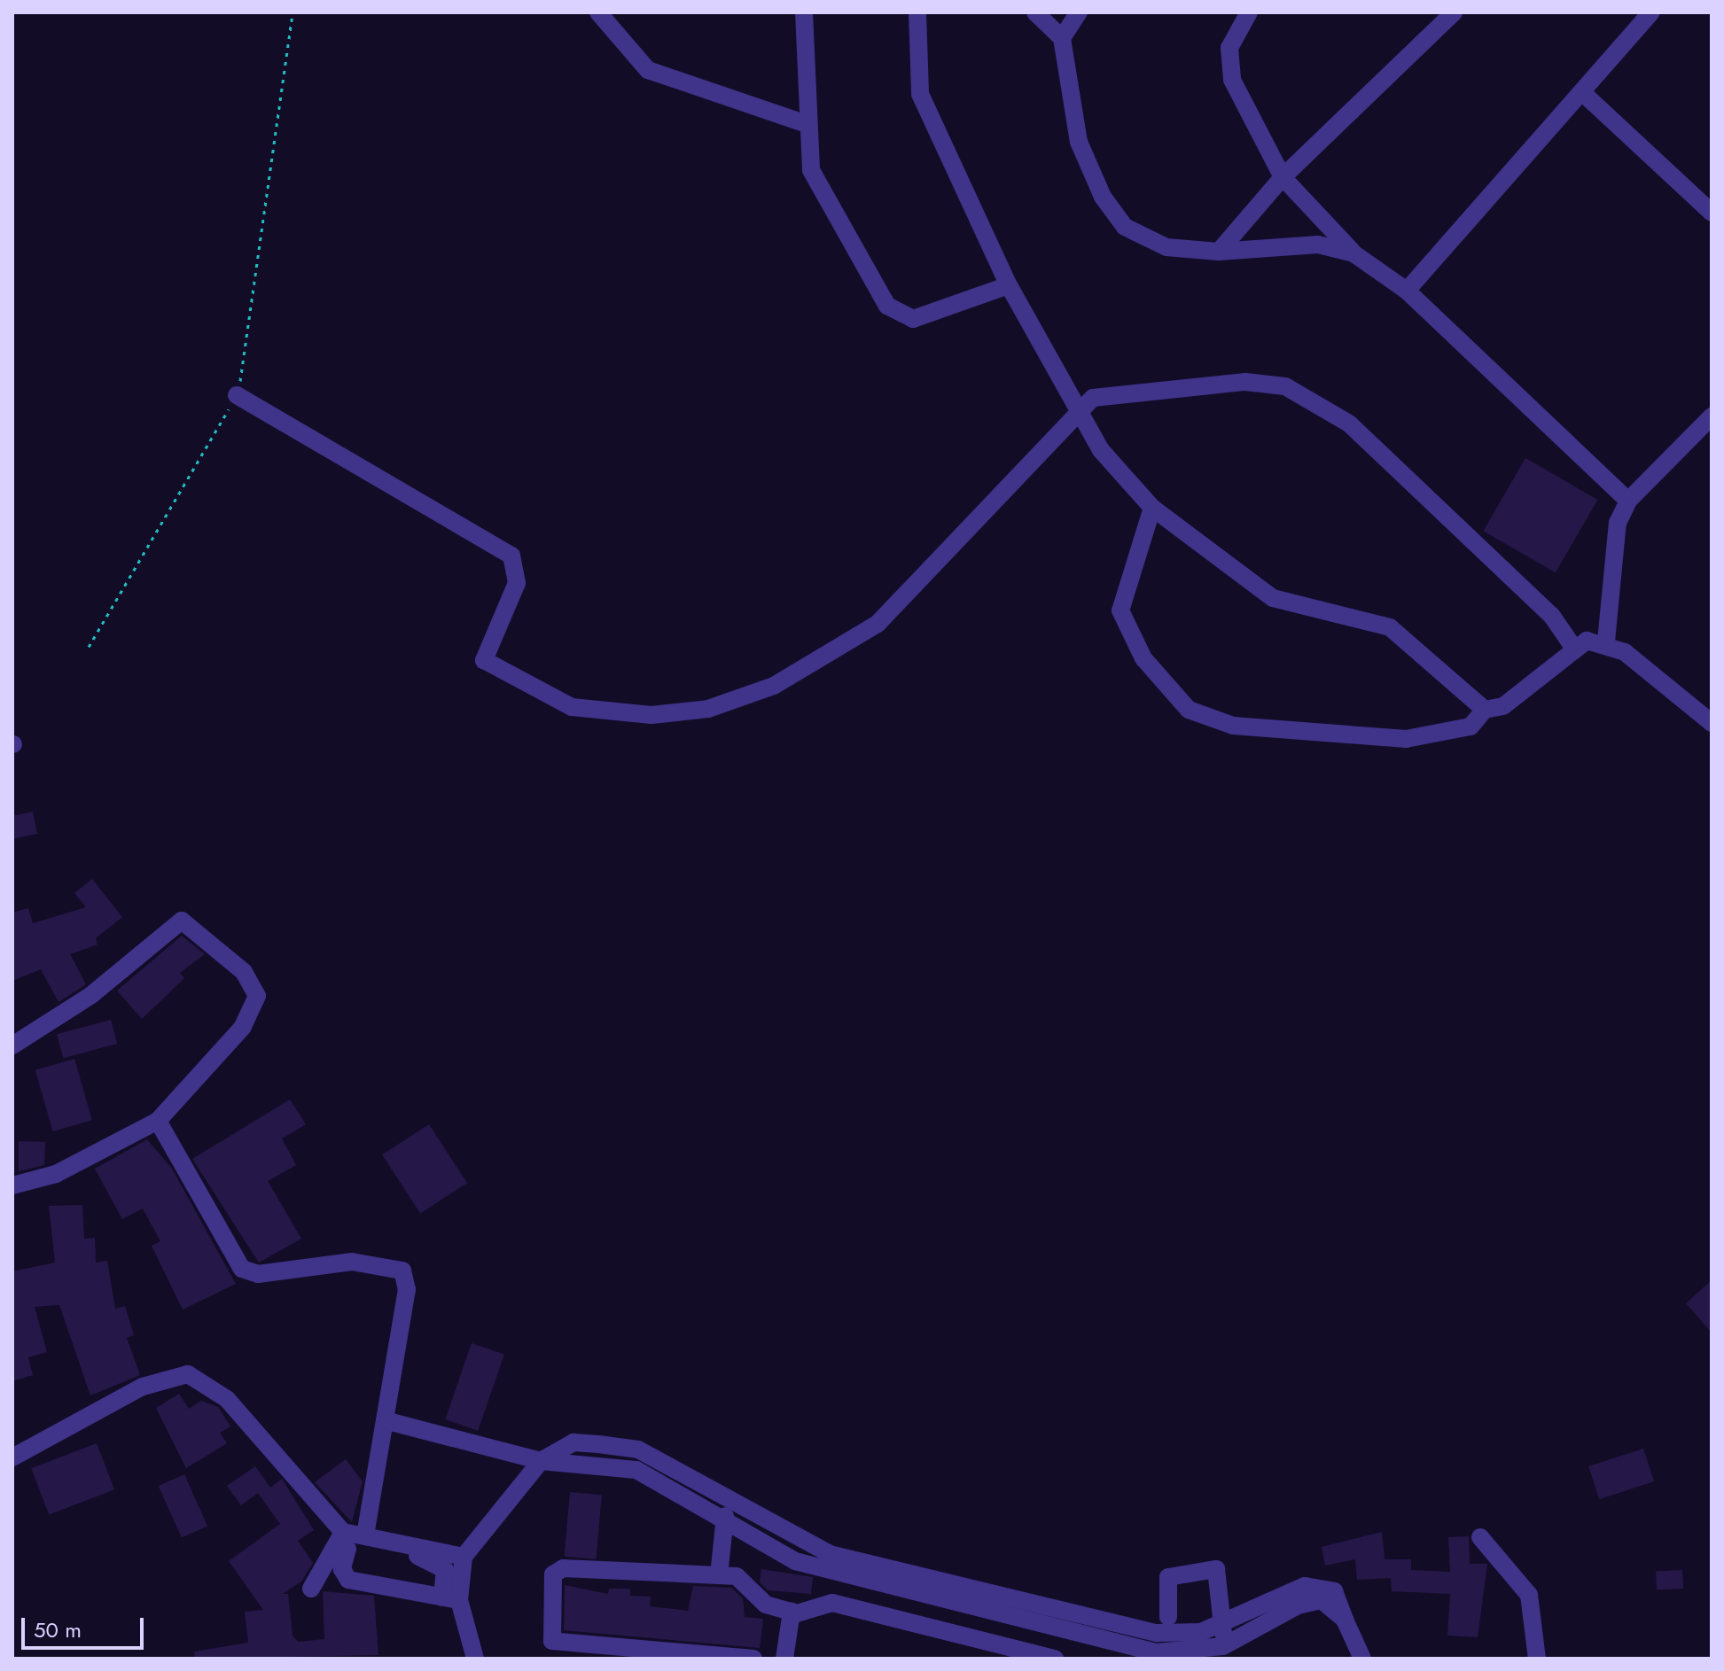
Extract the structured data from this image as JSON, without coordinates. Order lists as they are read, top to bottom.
{
  "scale_bar": "50 m"
}
